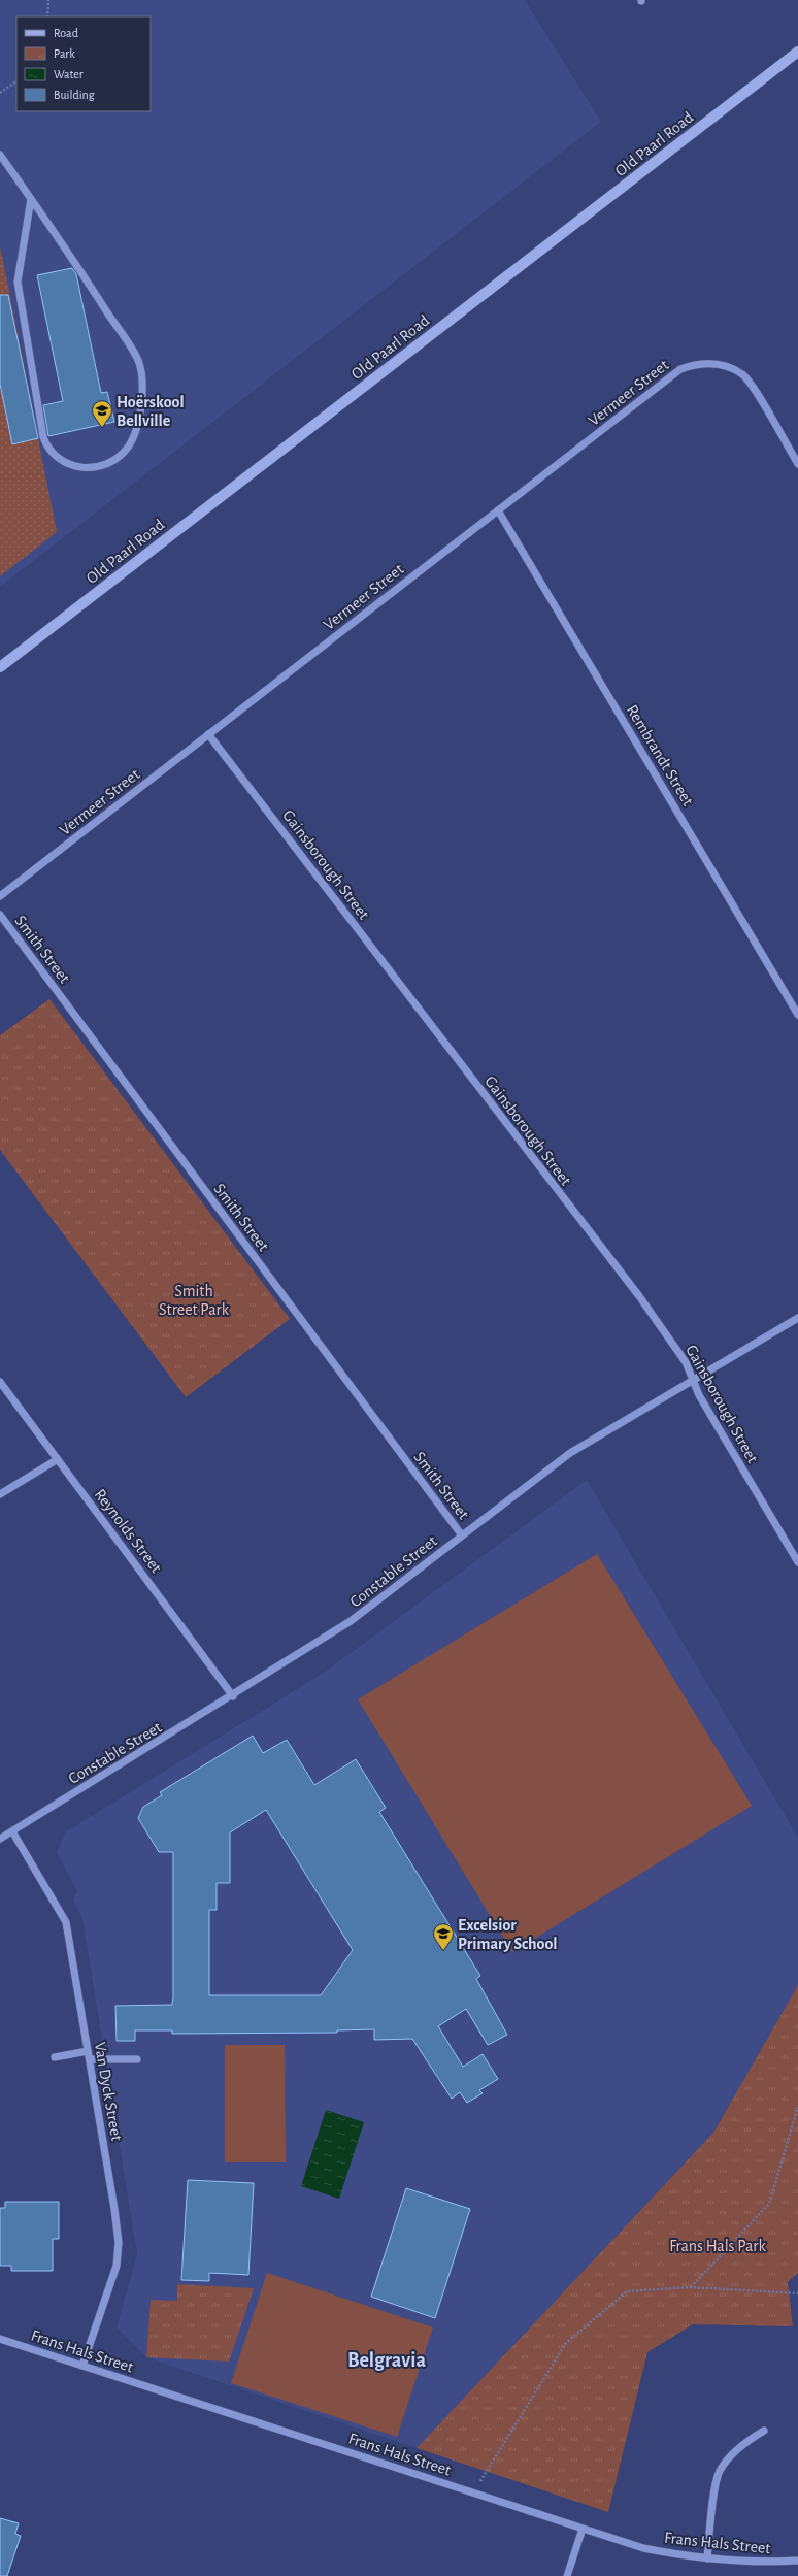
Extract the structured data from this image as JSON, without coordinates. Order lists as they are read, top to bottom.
{
  "streets": {
    "main road": ["Old Paarl Road"],
    "street": [
      "Vermeer Street",
      "Rembrandt Street",
      "Gainsborough Street",
      "Smith Street",
      "Reynolds Street",
      "Constable Street",
      "Van Dyck Street",
      "Frans Hals Street"
    ]
  },
  "crossings": [
    ["Vermeer Street", "Rembrandt Street"],
    ["Vermeer Street", "Gainsborough Street"],
    ["Gainsborough Street", "Constable Street"],
    ["Smith Street", "Constable Street"],
    ["Reynolds Street", "Constable Street"],
    ["Constable Street", "Van Dyck Street"],
    ["Van Dyck Street", "Frans Hals Street"]
  ],
  "districts": ["Belgravia"],
  "parks": ["Smith Street Park", "Frans Hals Park"],
  "places": {
    "school or university": ["Hoërskool Bellville", "Excelsior Primary School"]
  },
  "legend": [
    "Road",
    "Park",
    "Water",
    "Building"
  ]
}
